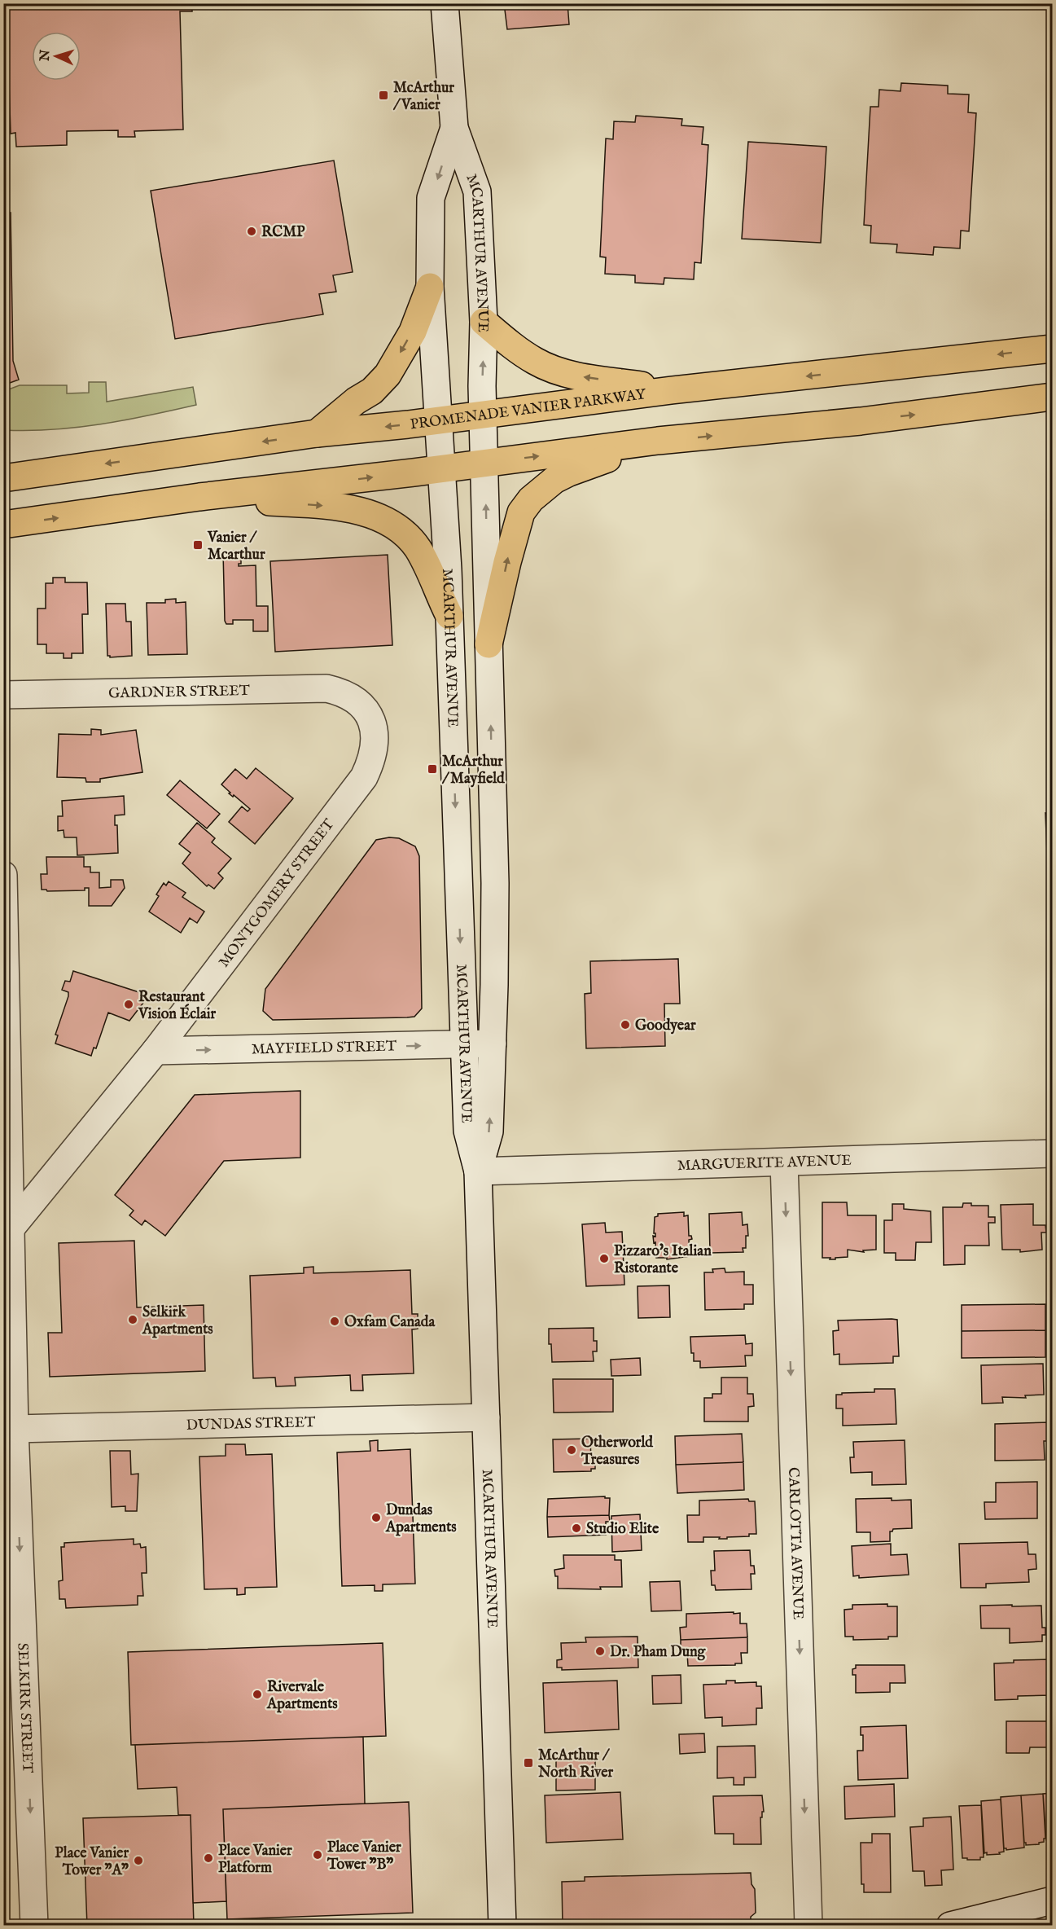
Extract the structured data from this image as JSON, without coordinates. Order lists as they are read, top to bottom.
{
  "streets": {
    "main road": ["PROMENADE VANIER PARKWAY"],
    "street": [
      "MCARTHUR AVENUE",
      "GARDNER STREET",
      "MONTGOMERY STREET",
      "MAYFIELD STREET",
      "MARGUERITE AVENUE",
      "DUNDAS STREET",
      "CARLOTTA AVENUE",
      "SELKIRK STREET"
    ]
  },
  "crossings": [
    ["MCARTHUR AVENUE", "PROMENADE VANIER PARKWAY"],
    ["MCARTHUR AVENUE", "MAYFIELD STREET"],
    ["MCARTHUR AVENUE", "MARGUERITE AVENUE"],
    ["MCARTHUR AVENUE", "DUNDAS STREET"],
    ["GARDNER STREET", "MONTGOMERY STREET"],
    ["MONTGOMERY STREET", "MAYFIELD STREET"],
    ["MONTGOMERY STREET", "SELKIRK STREET"],
    ["MARGUERITE AVENUE", "CARLOTTA AVENUE"],
    ["DUNDAS STREET", "SELKIRK STREET"]
  ],
  "one_way": ["MAYFIELD STREET", "CARLOTTA AVENUE", "SELKIRK STREET"],
  "places": {
    "transit": [
      "McArthur / Vanier",
      "Vanier / Mcarthur",
      "McArthur / Mayfield",
      "McArthur / North River"
    ],
    "other": [
      "RCMP",
      "Restaurant Vision Éclair",
      "Goodyear",
      "Pizzaro's Italian Ristorante",
      "Selkirk Apartments",
      "Oxfam Canada",
      "Otherworld Treasures",
      "Dundas Apartments",
      "Studio Elite",
      "Dr. Pham Dung",
      "Rivervale Apartments",
      "Place Vanier Tower \"B\"",
      "Place Vanier Platform",
      "Place Vanier Tower \"A\""
    ]
  },
  "north": "left"
}
